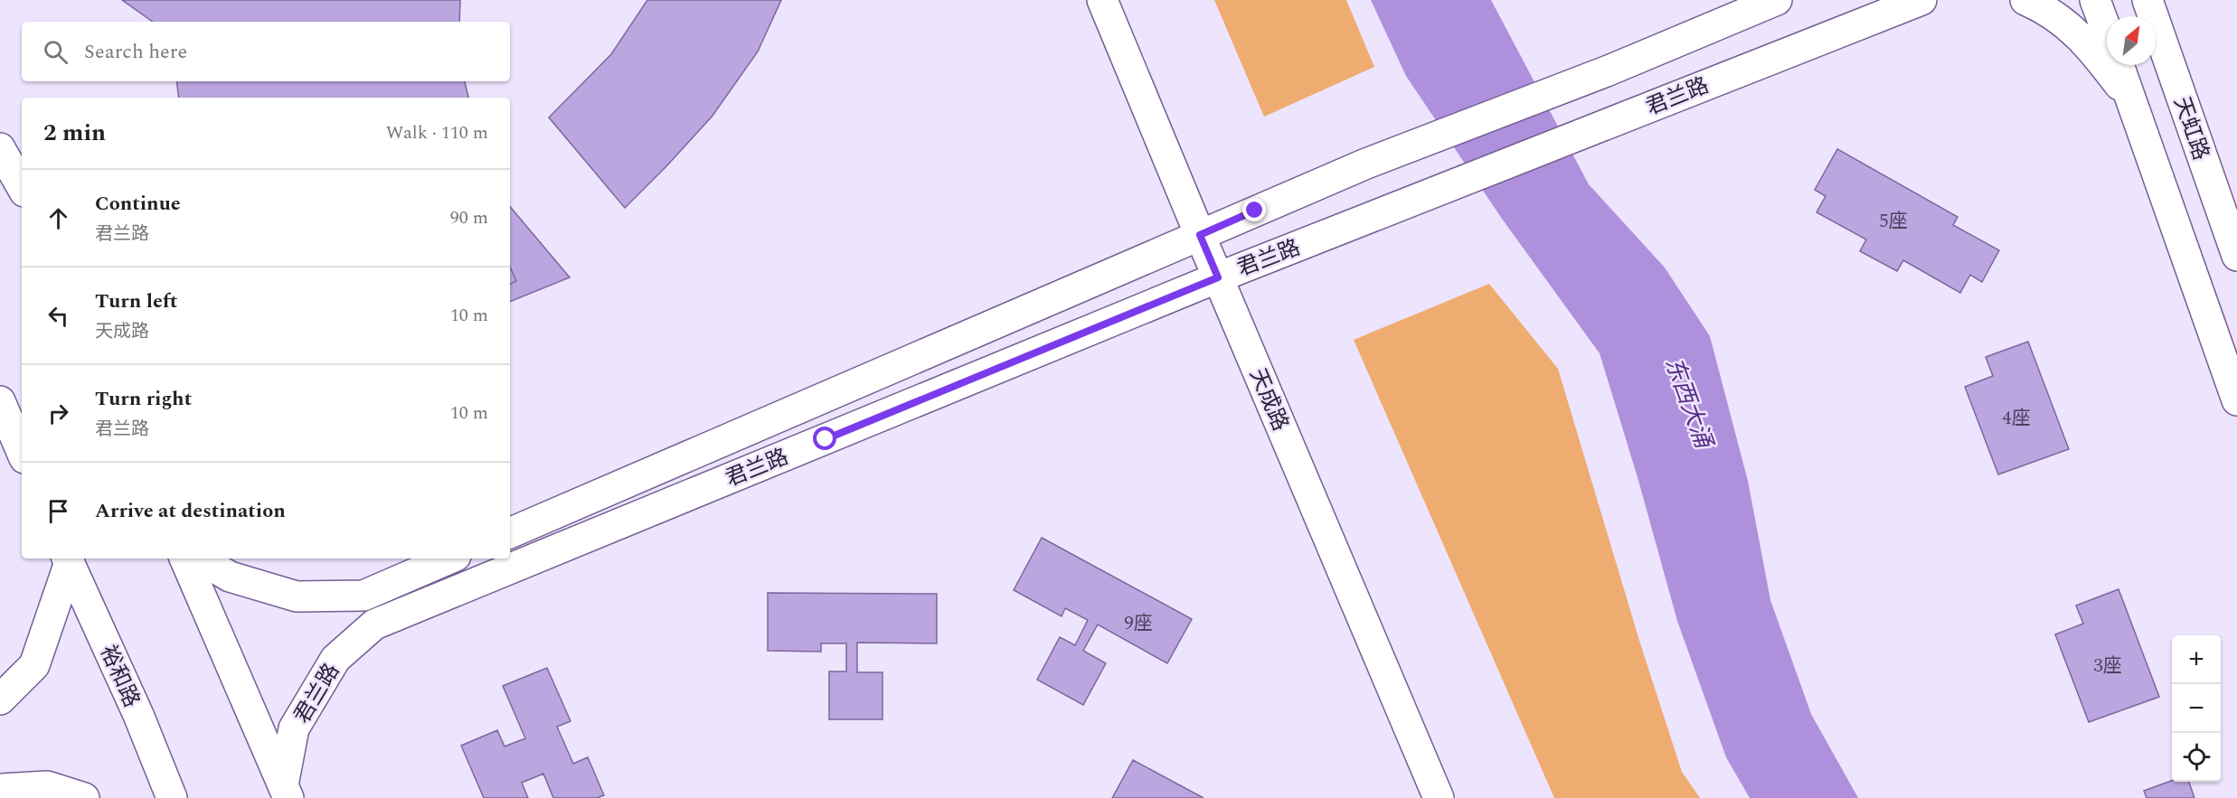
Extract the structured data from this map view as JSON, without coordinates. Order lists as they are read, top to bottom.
{
  "streets": {
    "street": [
      "君兰路",
      "天虹路",
      "天成路",
      "裕和路"
    ]
  },
  "crossings": [
    ["君兰路", "天成路"]
  ],
  "water": ["东西大涌"],
  "house_numbers": [
    "5座",
    "4座",
    "9座",
    "3座"
  ],
  "north": "top right",
  "page": {
    "search": "Search here",
    "heading": ["2 min", "Walk · 110 m"],
    "list": [
      ["Continue", "君兰路", "90 m"],
      ["Turn left", "天成路", "10 m"],
      ["Turn right", "君兰路", "10 m"],
      "Arrive at destination"
    ],
    "map_buttons": ["+", "−"]
  }
}
